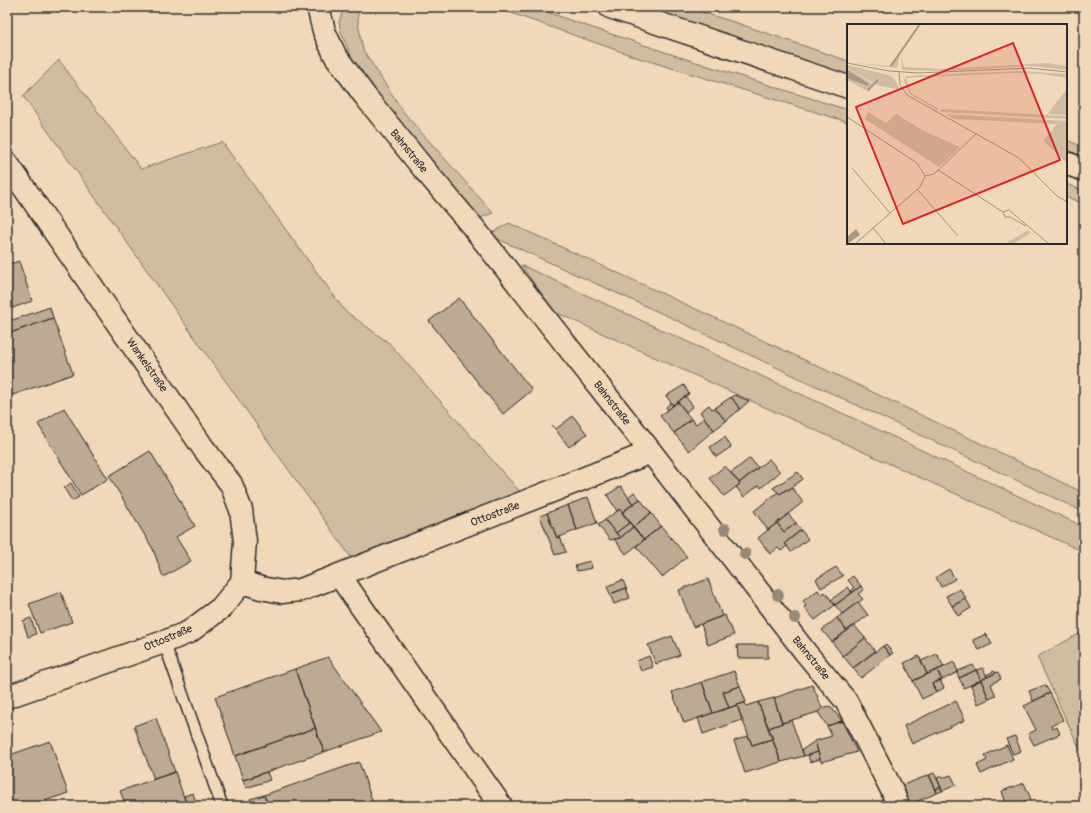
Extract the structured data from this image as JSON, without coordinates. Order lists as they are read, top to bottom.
{
  "streets": {
    "street": ["Bahnstraße", "Wankelstraße", "Ottostraße"]
  },
  "crossings": [
    ["Bahnstraße", "Ottostraße"],
    ["Wankelstraße", "Ottostraße"]
  ]
}
